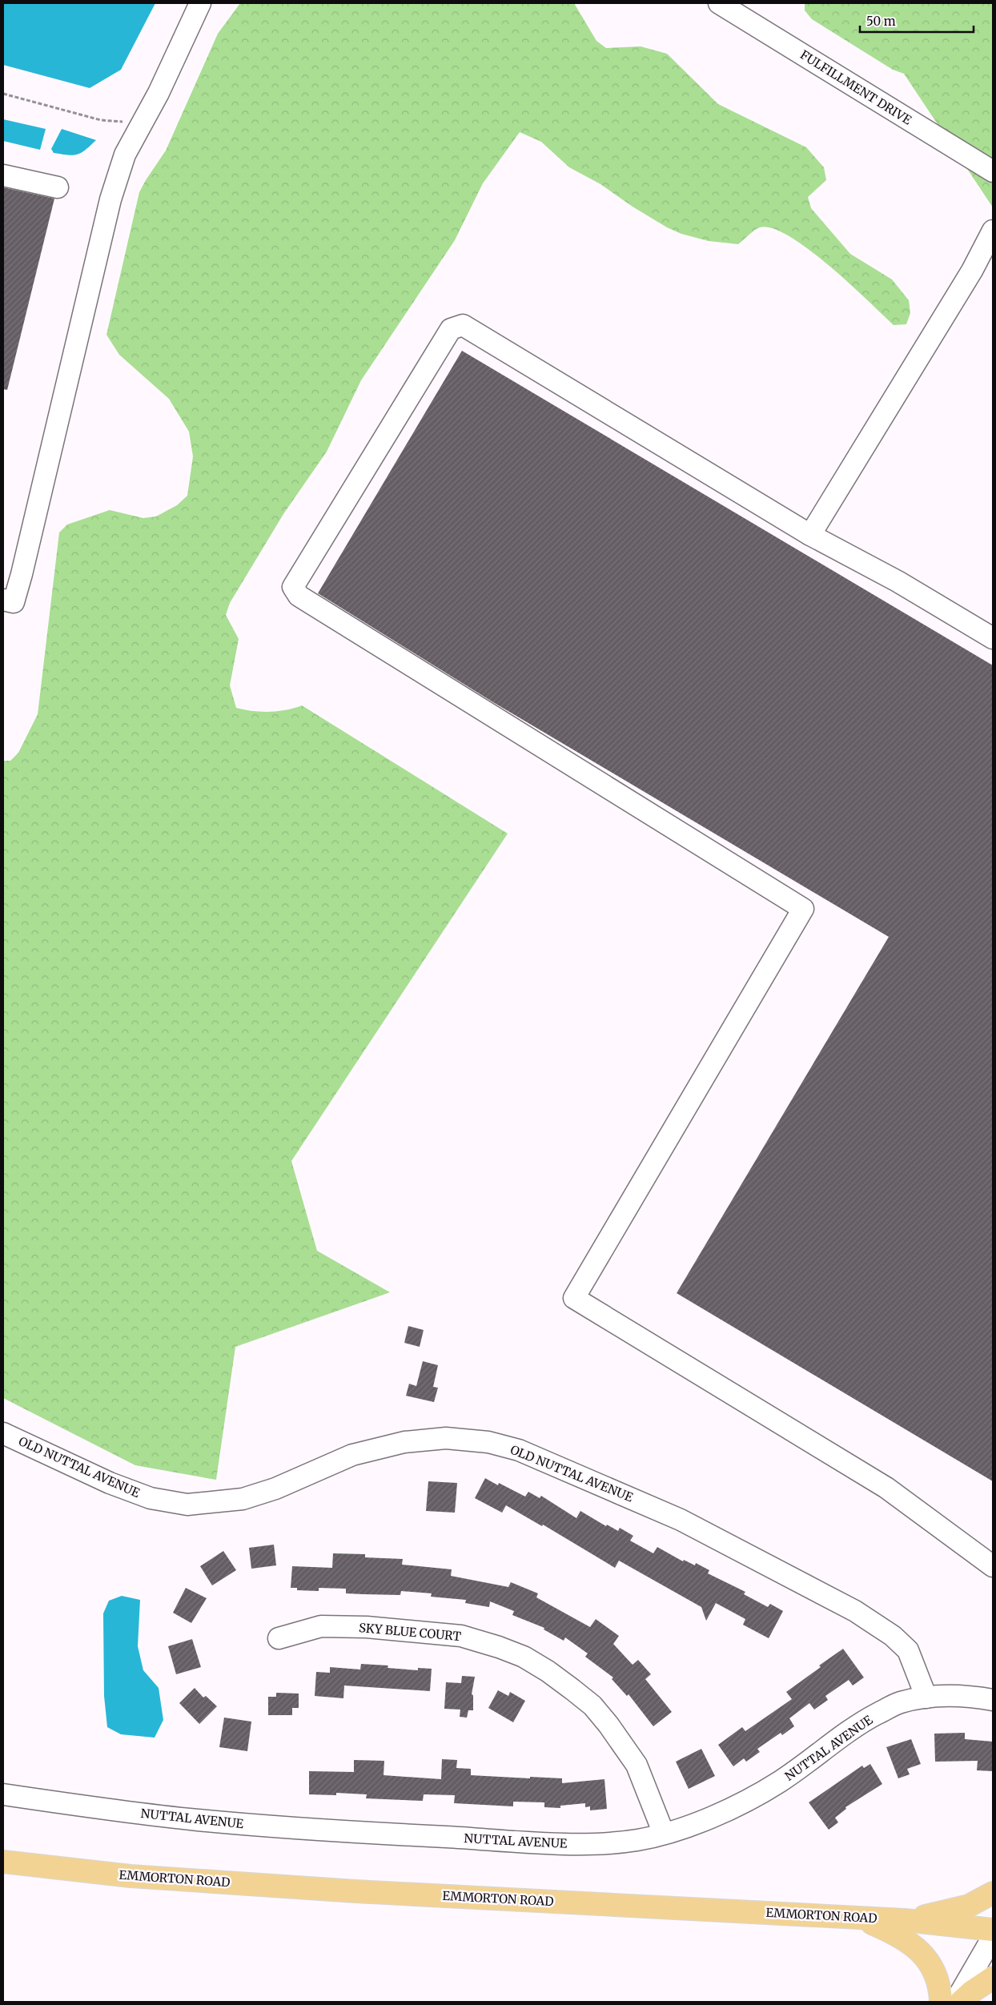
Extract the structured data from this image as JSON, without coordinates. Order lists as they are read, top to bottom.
{
  "streets": {
    "main road": ["EMMORTON ROAD"],
    "street": [
      "FULFILLMENT DRIVE",
      "OLD NUTTAL AVENUE",
      "SKY BLUE COURT",
      "NUTTAL AVENUE"
    ]
  },
  "crossings": [
    ["OLD NUTTAL AVENUE", "NUTTAL AVENUE"],
    ["SKY BLUE COURT", "NUTTAL AVENUE"]
  ],
  "scale_bar": "50 m"
}
